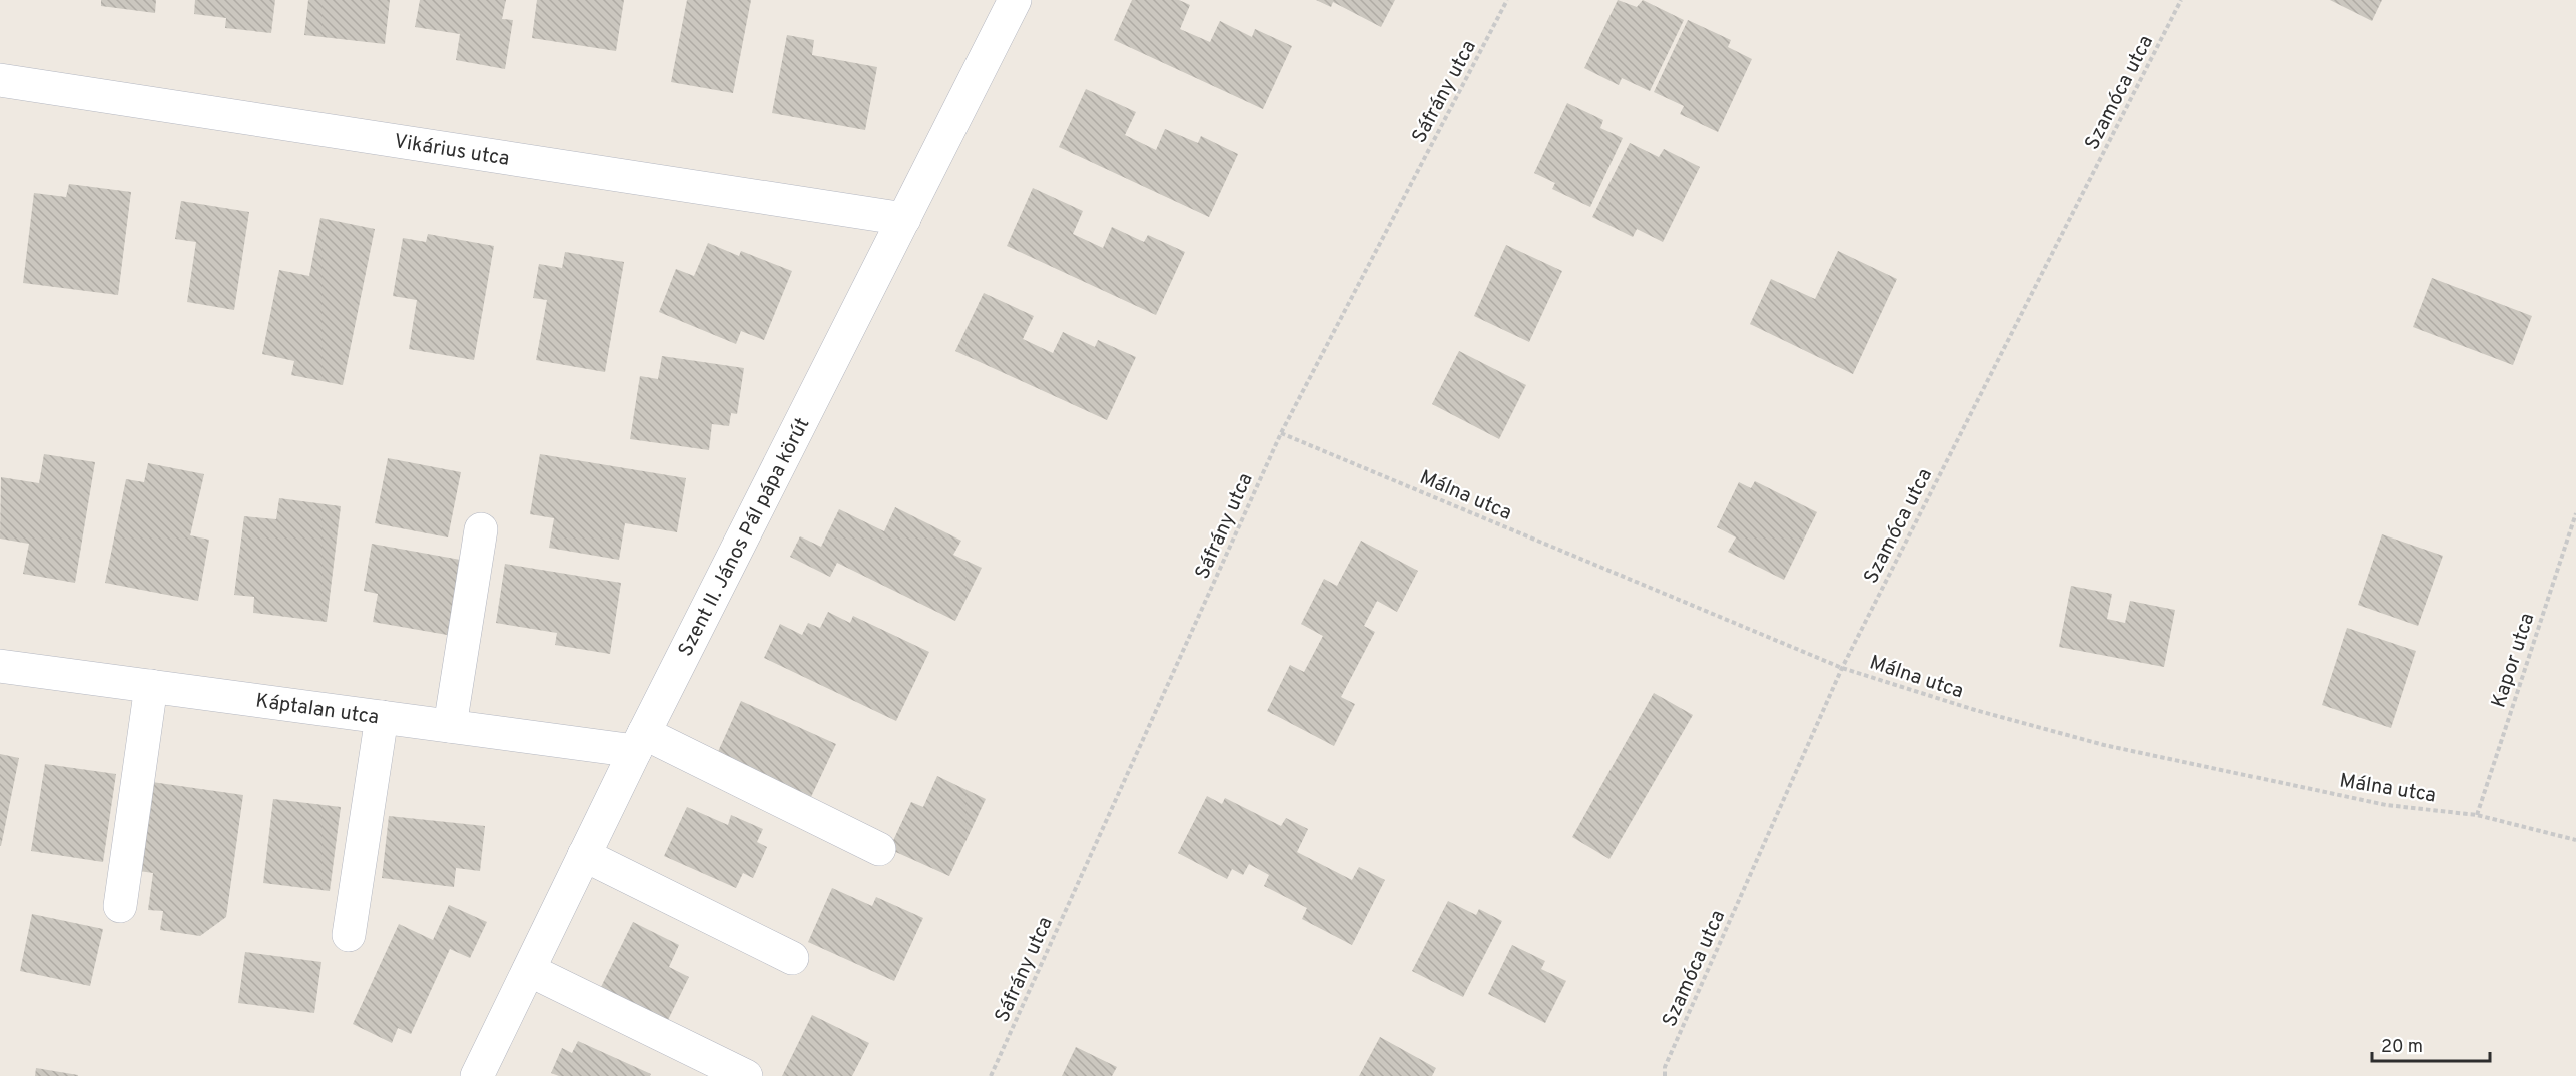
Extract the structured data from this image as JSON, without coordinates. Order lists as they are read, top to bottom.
{
  "streets": {
    "street": ["Vikárius utca", "Szent II. János Pál pápa körút", "Káptalan utca"],
    "path": [
      "Sáfrány utca",
      "Szamóca utca",
      "Málna utca",
      "Kapor utca"
    ]
  },
  "crossings": [
    ["Sáfrány utca", "Málna utca"],
    ["Szamóca utca", "Málna utca"],
    ["Vikárius utca", "Szent II. János Pál pápa körút"],
    ["Málna utca", "Kapor utca"],
    ["Szent II. János Pál pápa körút", "Káptalan utca"]
  ],
  "scale_bar": "20 m"
}
